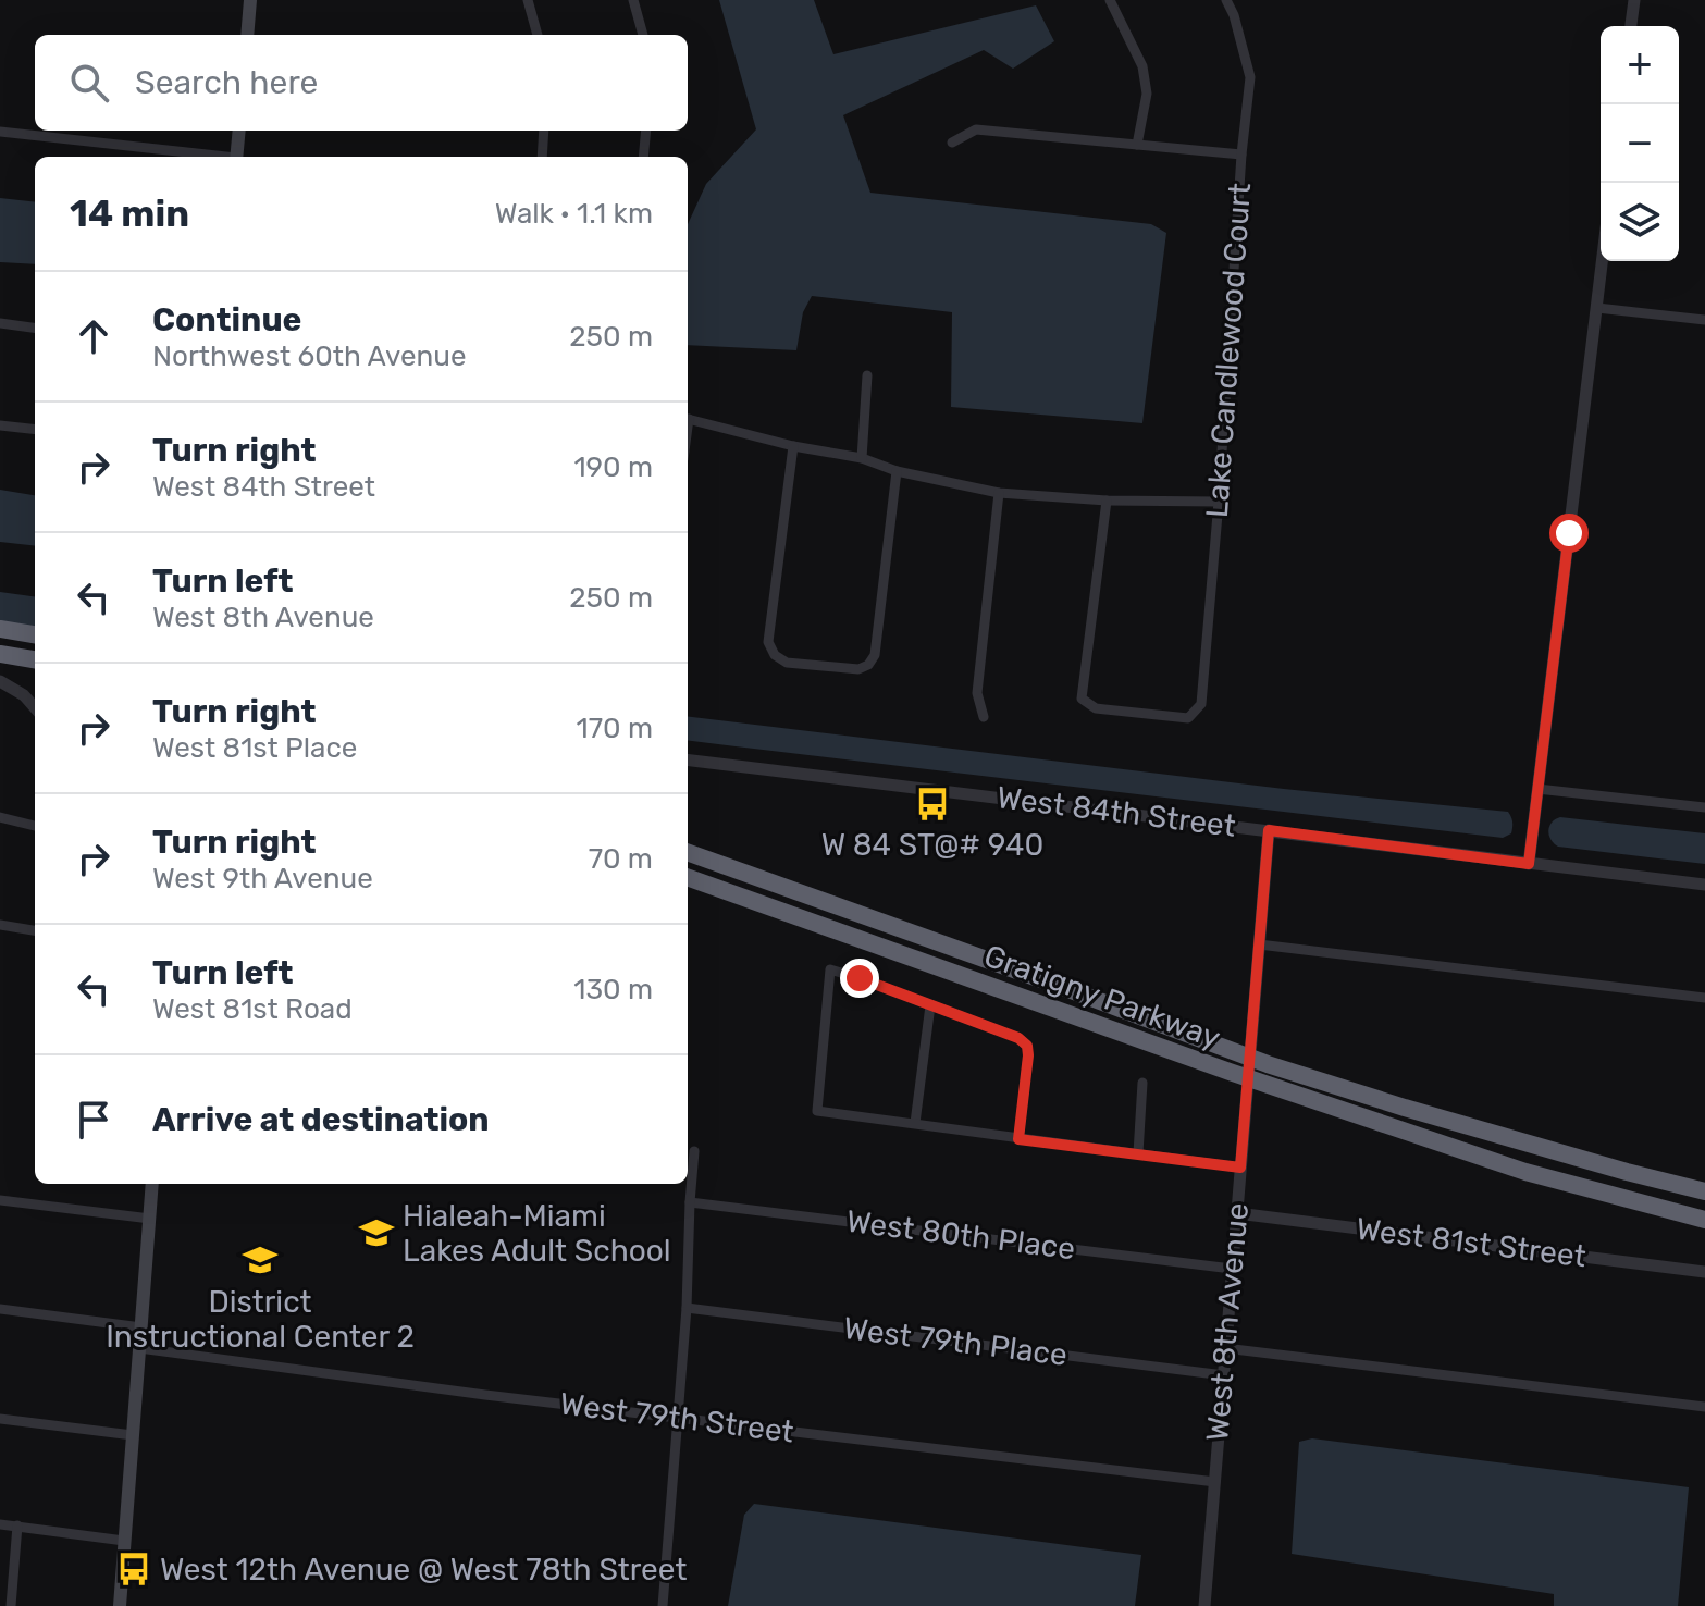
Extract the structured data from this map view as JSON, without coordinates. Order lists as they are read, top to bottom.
{
  "streets": {
    "highway": ["Gratigny Parkway"],
    "street": [
      "Lake Candlewood Court",
      "West 84th Street",
      "West 80th Place",
      "West 81st Street",
      "West 8th Avenue",
      "West 79th Place",
      "West 79th Street"
    ]
  },
  "crossings": [
    ["West 84th Street", "West 8th Avenue"],
    ["West 80th Place", "West 8th Avenue"],
    ["West 81st Street", "West 8th Avenue"],
    ["West 8th Avenue", "West 79th Place"],
    ["West 8th Avenue", "West 79th Street"]
  ],
  "places": {
    "bus stop": ["W 84 ST@# 940", "West 12th Avenue @ West 78th Street"],
    "school or university": ["Hialeah-Miami Lakes Adult School", "District Instructional Center 2"]
  },
  "page": {
    "map_buttons": ["+", "−"],
    "search": "Search here",
    "heading": ["14 min", "Walk · 1.1 km"],
    "list": [
      ["Continue", "Northwest 60th Avenue", "250 m"],
      ["Turn right", "West 84th Street", "190 m"],
      ["Turn left", "West 8th Avenue", "250 m"],
      ["Turn right", "West 81st Place", "170 m"],
      ["Turn right", "West 9th Avenue", "70 m"],
      ["Turn left", "West 81st Road", "130 m"],
      "Arrive at destination"
    ]
  }
}
